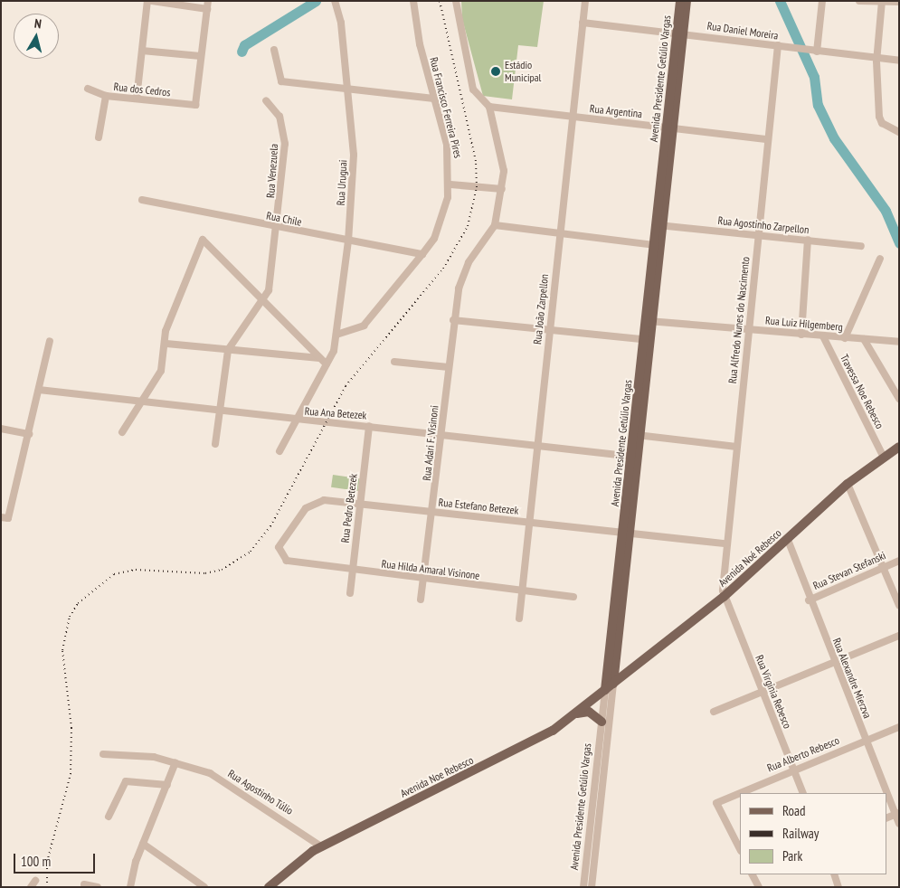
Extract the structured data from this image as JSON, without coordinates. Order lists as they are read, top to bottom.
{
  "streets": {
    "main road": ["Avenida Presidente Getúlio Vargas", "Avenida Noé Rebesco", "Avenida Noe Rebesco"],
    "street": [
      "Rua Daniel Moreira",
      "Rua dos Cedros",
      "Rua Francisco Ferreira Pires",
      "Rua Argentina",
      "Rua Venezuela",
      "Rua Uruguai",
      "Rua Chile",
      "Rua Agostinho Zarpellon",
      "Rua João Zarpellon",
      "Rua Alfredo Nunes do Nascimento",
      "Rua Luiz Hilgemberg",
      "Travessa Noe Rebesco",
      "Rua Ana Betezek",
      "Rua Adari F. Visinoni",
      "Rua Estefano Betezek",
      "Rua Pedro Betezek",
      "Rua Hilda Amaral Visinone",
      "Rua Stevan Stefanski",
      "Rua Alexandre Mierzva",
      "Rua Virginia Rebesco",
      "Rua Alberto Rebesco",
      "Rua Agostinho Túlio"
    ]
  },
  "crossings": [
    ["Rua Daniel Moreira", "Avenida Presidente Getúlio Vargas"],
    ["Rua Daniel Moreira", "Rua João Zarpellon"],
    ["Rua Daniel Moreira", "Rua Alfredo Nunes do Nascimento"],
    ["Avenida Presidente Getúlio Vargas", "Rua Argentina"],
    ["Avenida Presidente Getúlio Vargas", "Rua Agostinho Zarpellon"],
    ["Avenida Presidente Getúlio Vargas", "Rua Luiz Hilgemberg"],
    ["Avenida Presidente Getúlio Vargas", "Rua Ana Betezek"],
    ["Avenida Presidente Getúlio Vargas", "Rua Estefano Betezek"],
    ["Avenida Presidente Getúlio Vargas", "Avenida Noé Rebesco"],
    ["Avenida Presidente Getúlio Vargas", "Avenida Noe Rebesco"],
    ["Rua Francisco Ferreira Pires", "Rua Uruguai"],
    ["Rua Francisco Ferreira Pires", "Rua Chile"],
    ["Rua Argentina", "Rua João Zarpellon"],
    ["Rua Argentina", "Rua Alfredo Nunes do Nascimento"],
    ["Rua Venezuela", "Rua Chile"],
    ["Rua Uruguai", "Rua Chile"],
    ["Rua Uruguai", "Rua Ana Betezek"],
    ["Rua Agostinho Zarpellon", "Rua Alfredo Nunes do Nascimento"],
    ["Rua João Zarpellon", "Rua Ana Betezek"],
    ["Rua João Zarpellon", "Rua Estefano Betezek"],
    ["Rua João Zarpellon", "Rua Hilda Amaral Visinone"],
    ["Rua Alfredo Nunes do Nascimento", "Rua Luiz Hilgemberg"],
    ["Rua Alfredo Nunes do Nascimento", "Rua Estefano Betezek"],
    ["Rua Alfredo Nunes do Nascimento", "Avenida Noé Rebesco"],
    ["Rua Alfredo Nunes do Nascimento", "Rua Virginia Rebesco"],
    ["Rua Luiz Hilgemberg", "Travessa Noe Rebesco"],
    ["Travessa Noe Rebesco", "Avenida Noé Rebesco"],
    ["Rua Ana Betezek", "Rua Adari F. Visinoni"],
    ["Rua Ana Betezek", "Rua Pedro Betezek"],
    ["Rua Adari F. Visinoni", "Rua Estefano Betezek"],
    ["Rua Adari F. Visinoni", "Rua Hilda Amaral Visinone"],
    ["Rua Estefano Betezek", "Rua Pedro Betezek"],
    ["Rua Estefano Betezek", "Rua Hilda Amaral Visinone"],
    ["Rua Pedro Betezek", "Rua Hilda Amaral Visinone"],
    ["Avenida Noé Rebesco", "Rua Alexandre Mierzva"],
    ["Avenida Noé Rebesco", "Rua Virginia Rebesco"],
    ["Avenida Noé Rebesco", "Avenida Noe Rebesco"],
    ["Rua Stevan Stefanski", "Rua Alexandre Mierzva"],
    ["Rua Alexandre Mierzva", "Rua Alberto Rebesco"],
    ["Rua Virginia Rebesco", "Rua Alberto Rebesco"],
    ["Avenida Noe Rebesco", "Rua Agostinho Túlio"]
  ],
  "places": ["Estádio Municipal"],
  "legend": ["Road", "Railway", "Park"],
  "scale_bar": "100 m",
  "north": "top"
}
